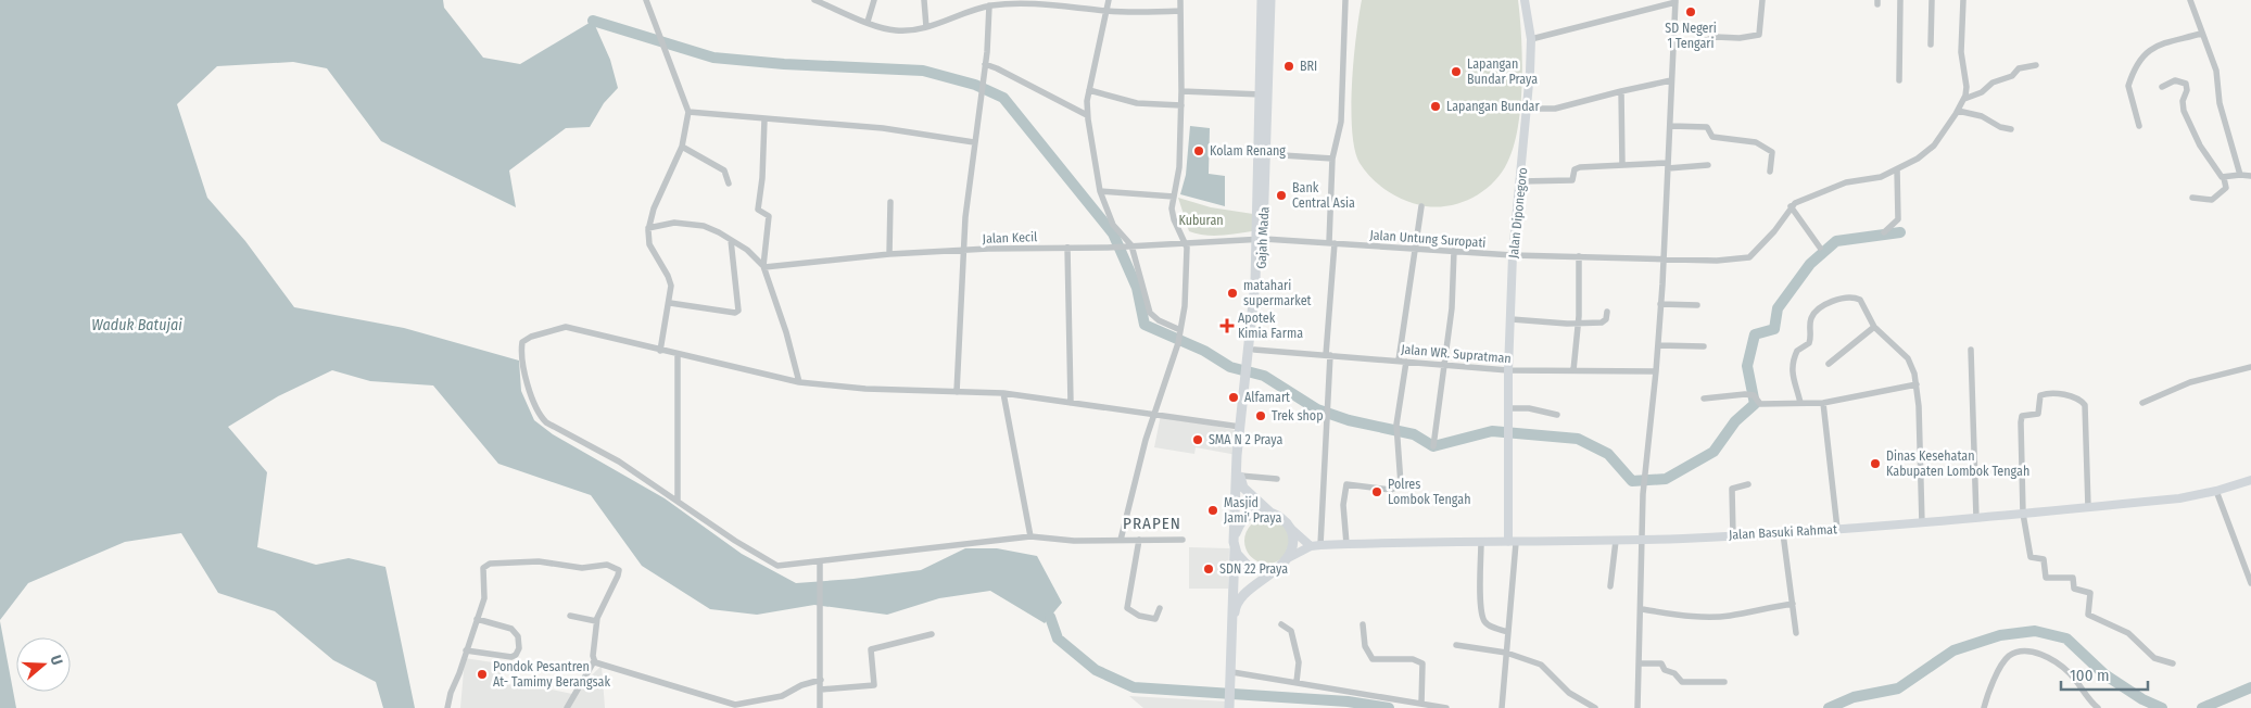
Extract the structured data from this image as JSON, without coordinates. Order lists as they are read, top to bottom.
{
  "streets": {
    "highway": ["Gajah Mada"],
    "main road": ["Jalan Diponegoro", "Jalan Basuki Rahmat"],
    "street": ["Jalan Kecil", "Jalan Untung Suropati", "Jalan WR. Supratman"]
  },
  "crossings": [
    ["Jalan Diponegoro", "Jalan Untung Suropati"],
    ["Jalan Diponegoro", "Jalan WR. Supratman"],
    ["Jalan Diponegoro", "Jalan Basuki Rahmat"],
    ["Jalan Kecil", "Gajah Mada"],
    ["Jalan Kecil", "Jalan Untung Suropati"],
    ["Gajah Mada", "Jalan Untung Suropati"],
    ["Gajah Mada", "Jalan WR. Supratman"]
  ],
  "districts": ["PRAPEN"],
  "water": ["Waduk Batujai"],
  "parks": ["Kuburan"],
  "places": {
    "other": [
      "SD Negeri 1 Tengari",
      "BRI",
      "Lapangan Bundar Praya",
      "Lapangan Bundar",
      "Kolam Renang",
      "Bank Central Asia",
      "matahari supermarket",
      "Alfamart",
      "Trek shop",
      "SMA N 2 Praya",
      "Dinas Kesehatan Kabupaten Lombok Tengah",
      "Polres Lombok Tengah",
      "Masjid Jami' Praya",
      "SDN 22 Praya",
      "Pondok Pesantren At- Tamimy Berangsak"
    ],
    "health": ["Apotek Kimia Farma"]
  },
  "scale_bar": "100 m",
  "north": "right"
}
